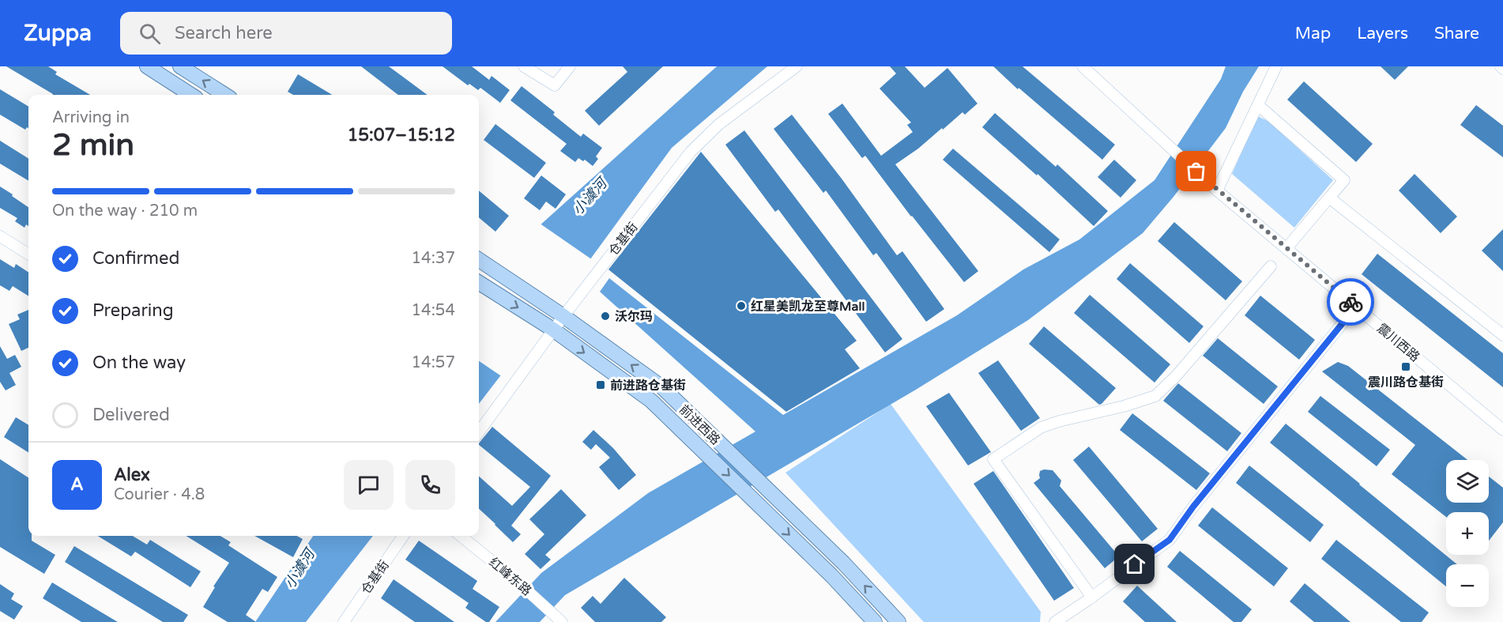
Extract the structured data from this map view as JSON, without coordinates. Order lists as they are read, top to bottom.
{
  "streets": {
    "main road": ["前进西路"],
    "street": ["仓基街", "震川西路", "红峰东路"]
  },
  "crossings": [
    ["仓基街", "前进西路"]
  ],
  "water": ["小澞河"],
  "places": {
    "other": ["红星美凯龙至尊Mall", "沃尔玛"],
    "transit": ["震川路仓基街", "前进路仓基街"]
  },
  "page": {
    "header": "Zuppa",
    "search": "Search here",
    "nav": ["Map", "Layers", "Share"],
    "heading": ["2 min", "Arriving in", "15:07–15:12"],
    "panel": ["Alex", "Courier · 4.8"],
    "bar": "On the way · 210 m",
    "list": [
      ["Confirmed", "14:37"],
      ["Preparing", "14:54"],
      ["On the way", "14:57"],
      "Delivered"
    ],
    "map_buttons": ["+", "−"],
    "round": "A"
  }
}
